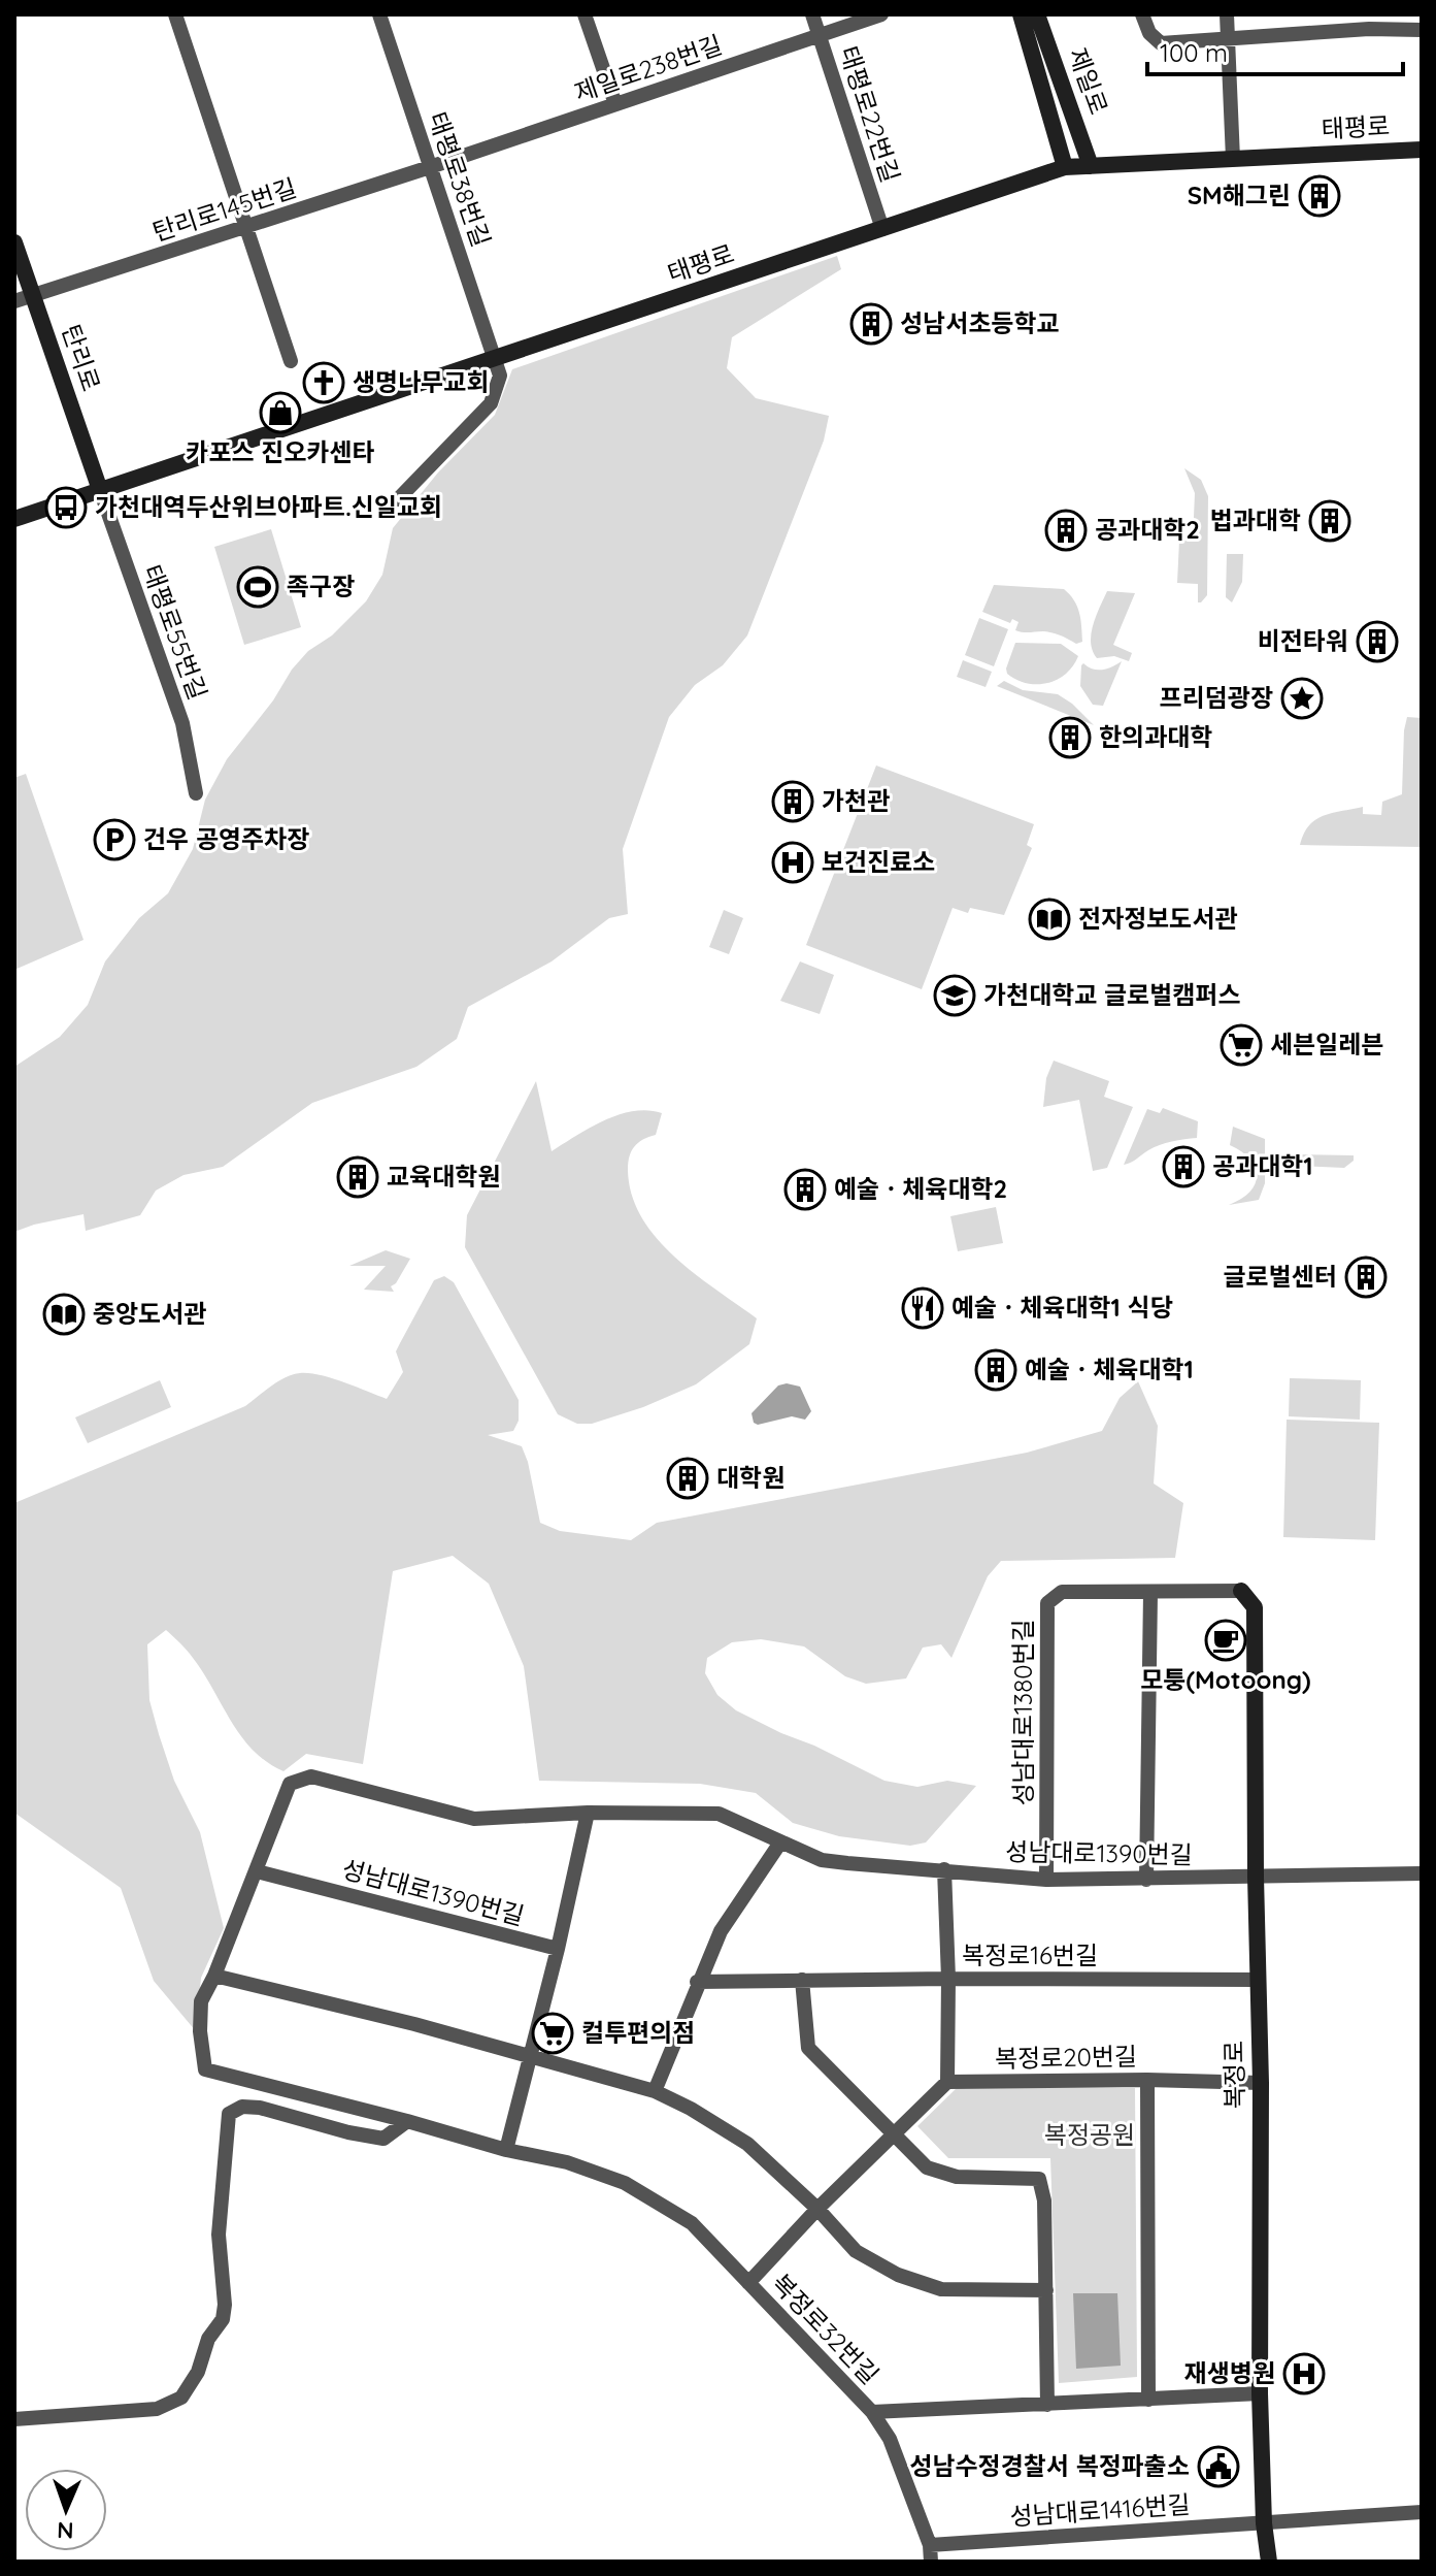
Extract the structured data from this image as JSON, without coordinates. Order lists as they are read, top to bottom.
{
  "streets": {
    "main road": [
      "제일로",
      "태평로",
      "탄리로",
      "복정로"
    ],
    "street": [
      "제일로238번길",
      "태평로22번길",
      "태평로38번길",
      "탄리로145번길",
      "태평로55번길",
      "성남대로1380번길",
      "성남대로1390번길",
      "복정로16번길",
      "복정로20번길",
      "복정로32번길",
      "성남대로1416번길"
    ]
  },
  "crossings": [
    ["제일로238번길", "태평로22번길"],
    ["제일로238번길", "태평로38번길"],
    ["제일로238번길", "탄리로145번길"],
    ["제일로", "태평로"],
    ["태평로22번길", "태평로"],
    ["태평로", "태평로38번길"],
    ["태평로", "탄리로"],
    ["태평로", "태평로55번길"],
    ["태평로38번길", "탄리로145번길"],
    ["탄리로145번길", "탄리로"],
    ["탄리로", "태평로55번길"],
    ["성남대로1380번길", "성남대로1390번길"],
    ["성남대로1380번길", "복정로"],
    ["성남대로1390번길", "복정로"],
    ["성남대로1390번길", "복정로32번길"],
    ["복정로16번길", "복정로"],
    ["복정로20번길", "복정로"],
    ["복정로", "복정로32번길"],
    ["복정로", "성남대로1416번길"]
  ],
  "parks": ["복정공원"],
  "places": {
    "building": [
      "SM해그린",
      "성남서초등학교",
      "법과대학",
      "공과대학2",
      "비전타워",
      "한의과대학",
      "가천관",
      "공과대학1",
      "교육대학원",
      "예술ㆍ체육대학2",
      "글로벌센터",
      "예술ㆍ체육대학1",
      "대학원"
    ],
    "church": ["생명나무교회"],
    "shop": ["카포스 진오카센타"],
    "bus stop": ["가천대역두산위브아파트.신일교회"],
    "sports": ["족구장"],
    "place": ["프리덤광장"],
    "parking": ["건우 공영주차장"],
    "hospital": ["보건진료소", "재생병원"],
    "library": ["전자정보도서관", "중앙도서관"],
    "school or university": ["가천대학교 글로벌캠퍼스"],
    "supermarket": ["세븐일레븐", "컬투편의점"],
    "restaurant": ["예술ㆍ체육대학1 식당"],
    "cafe": ["모퉁(Motoong)"],
    "public building": ["성남수정경찰서 복정파출소"]
  },
  "scale_bar": "100 m",
  "north": "bottom"
}
